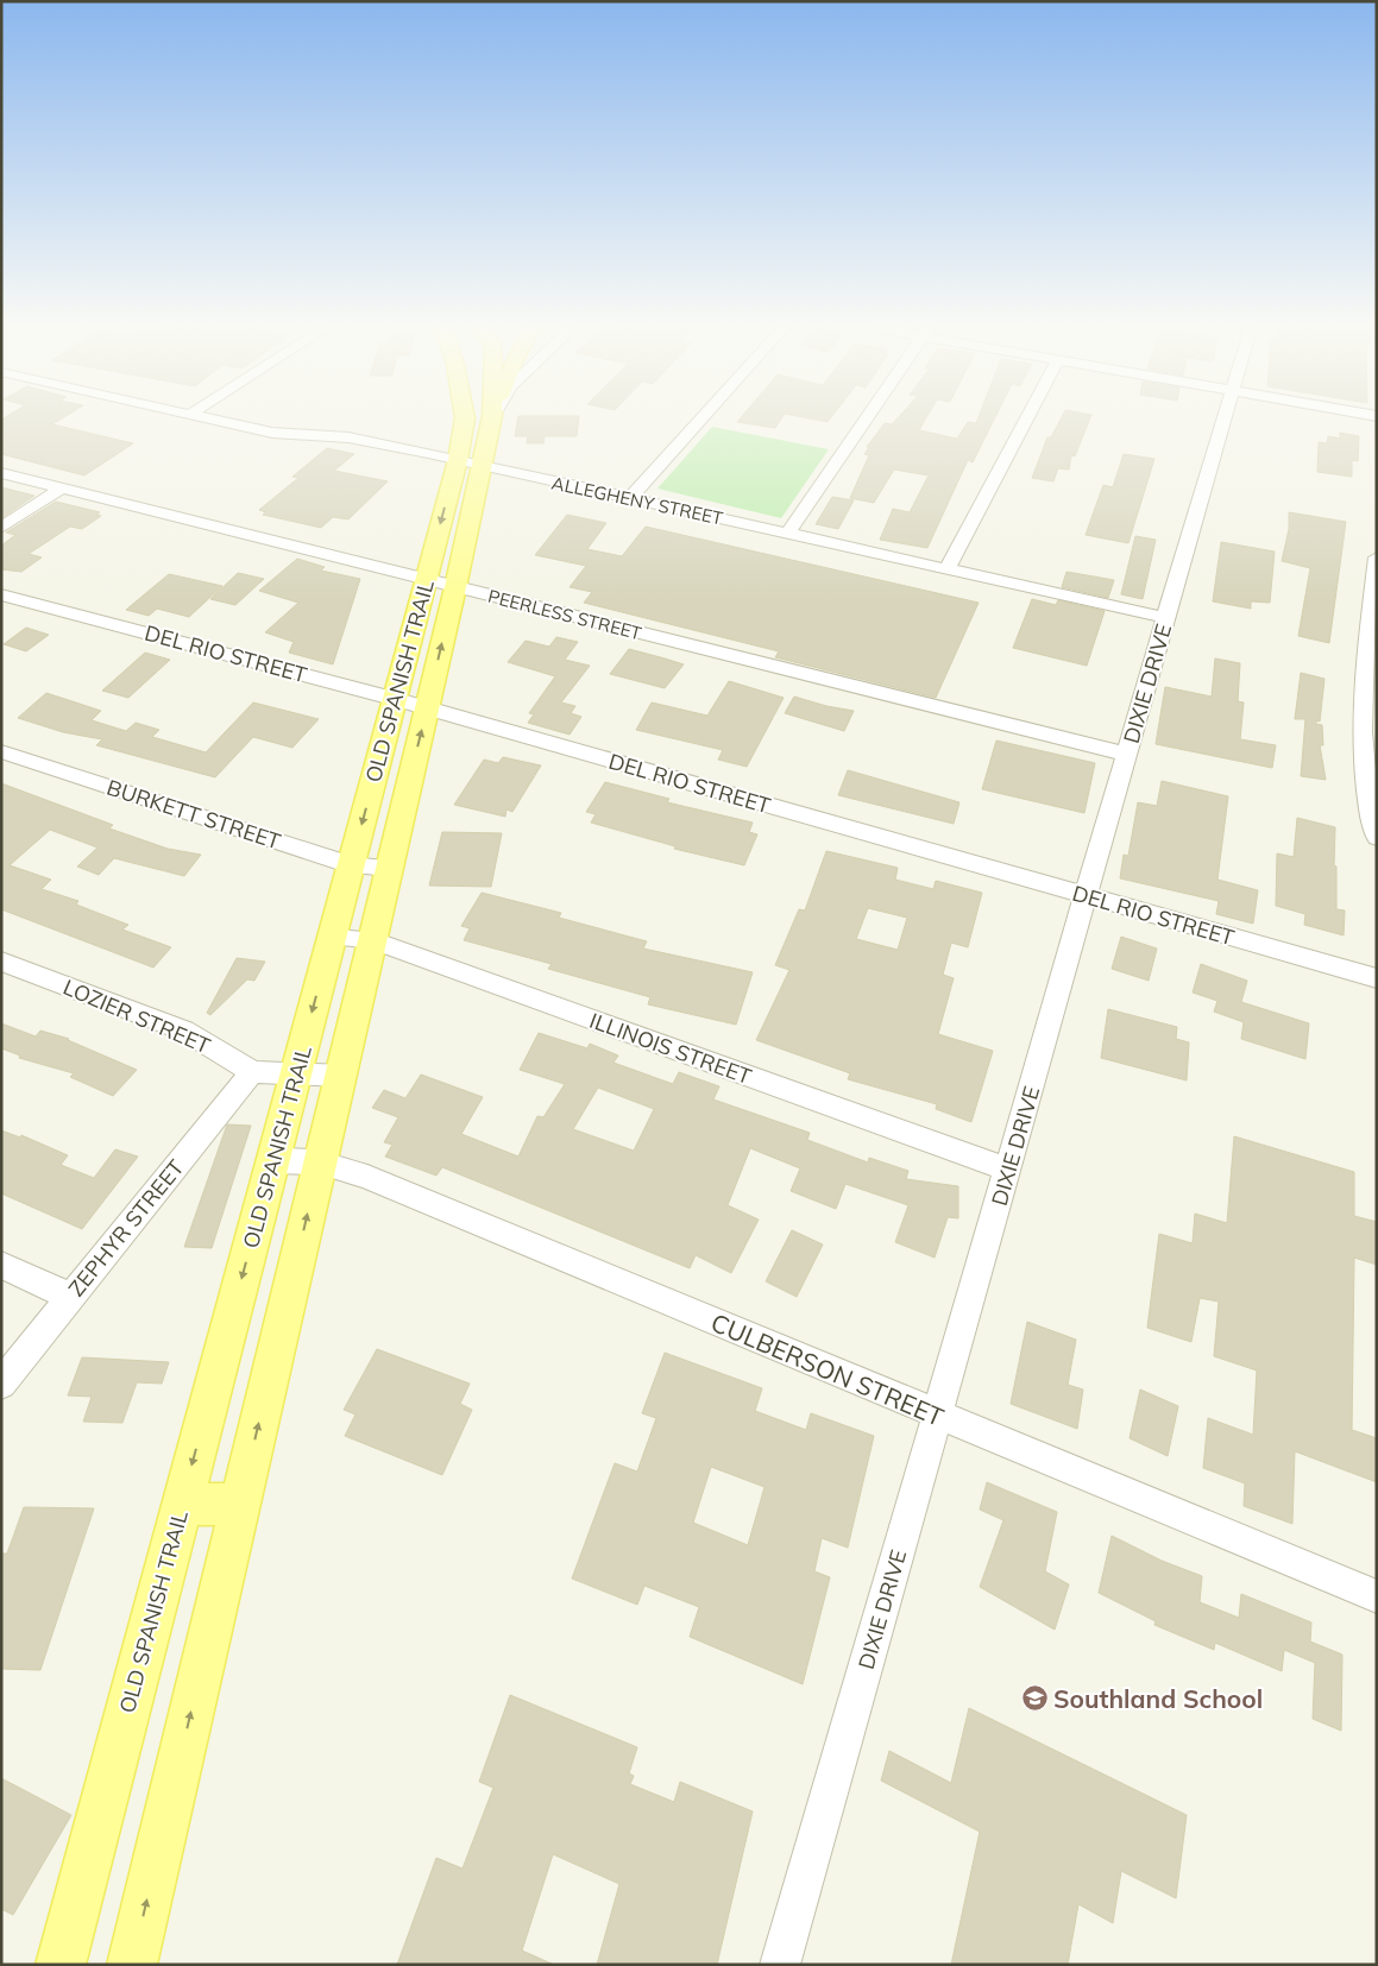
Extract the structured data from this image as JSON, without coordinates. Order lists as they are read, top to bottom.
{
  "streets": {
    "main road": ["OLD SPANISH TRAIL"],
    "street": [
      "ALLEGHENY STREET",
      "PEERLESS STREET",
      "DEL RIO STREET",
      "DIXIE DRIVE",
      "BURKETT STREET",
      "LOZIER STREET",
      "ILLINOIS STREET",
      "ZEPHYR STREET",
      "CULBERSON STREET"
    ]
  },
  "crossings": [
    ["ALLEGHENY STREET", "OLD SPANISH TRAIL"],
    ["ALLEGHENY STREET", "DIXIE DRIVE"],
    ["PEERLESS STREET", "OLD SPANISH TRAIL"],
    ["PEERLESS STREET", "DIXIE DRIVE"],
    ["DEL RIO STREET", "OLD SPANISH TRAIL"],
    ["DEL RIO STREET", "DIXIE DRIVE"],
    ["OLD SPANISH TRAIL", "BURKETT STREET"],
    ["OLD SPANISH TRAIL", "LOZIER STREET"],
    ["OLD SPANISH TRAIL", "ILLINOIS STREET"],
    ["OLD SPANISH TRAIL", "CULBERSON STREET"],
    ["DIXIE DRIVE", "ILLINOIS STREET"],
    ["DIXIE DRIVE", "CULBERSON STREET"],
    ["LOZIER STREET", "ZEPHYR STREET"]
  ],
  "places": {
    "school or university": ["Southland School"]
  }
}
